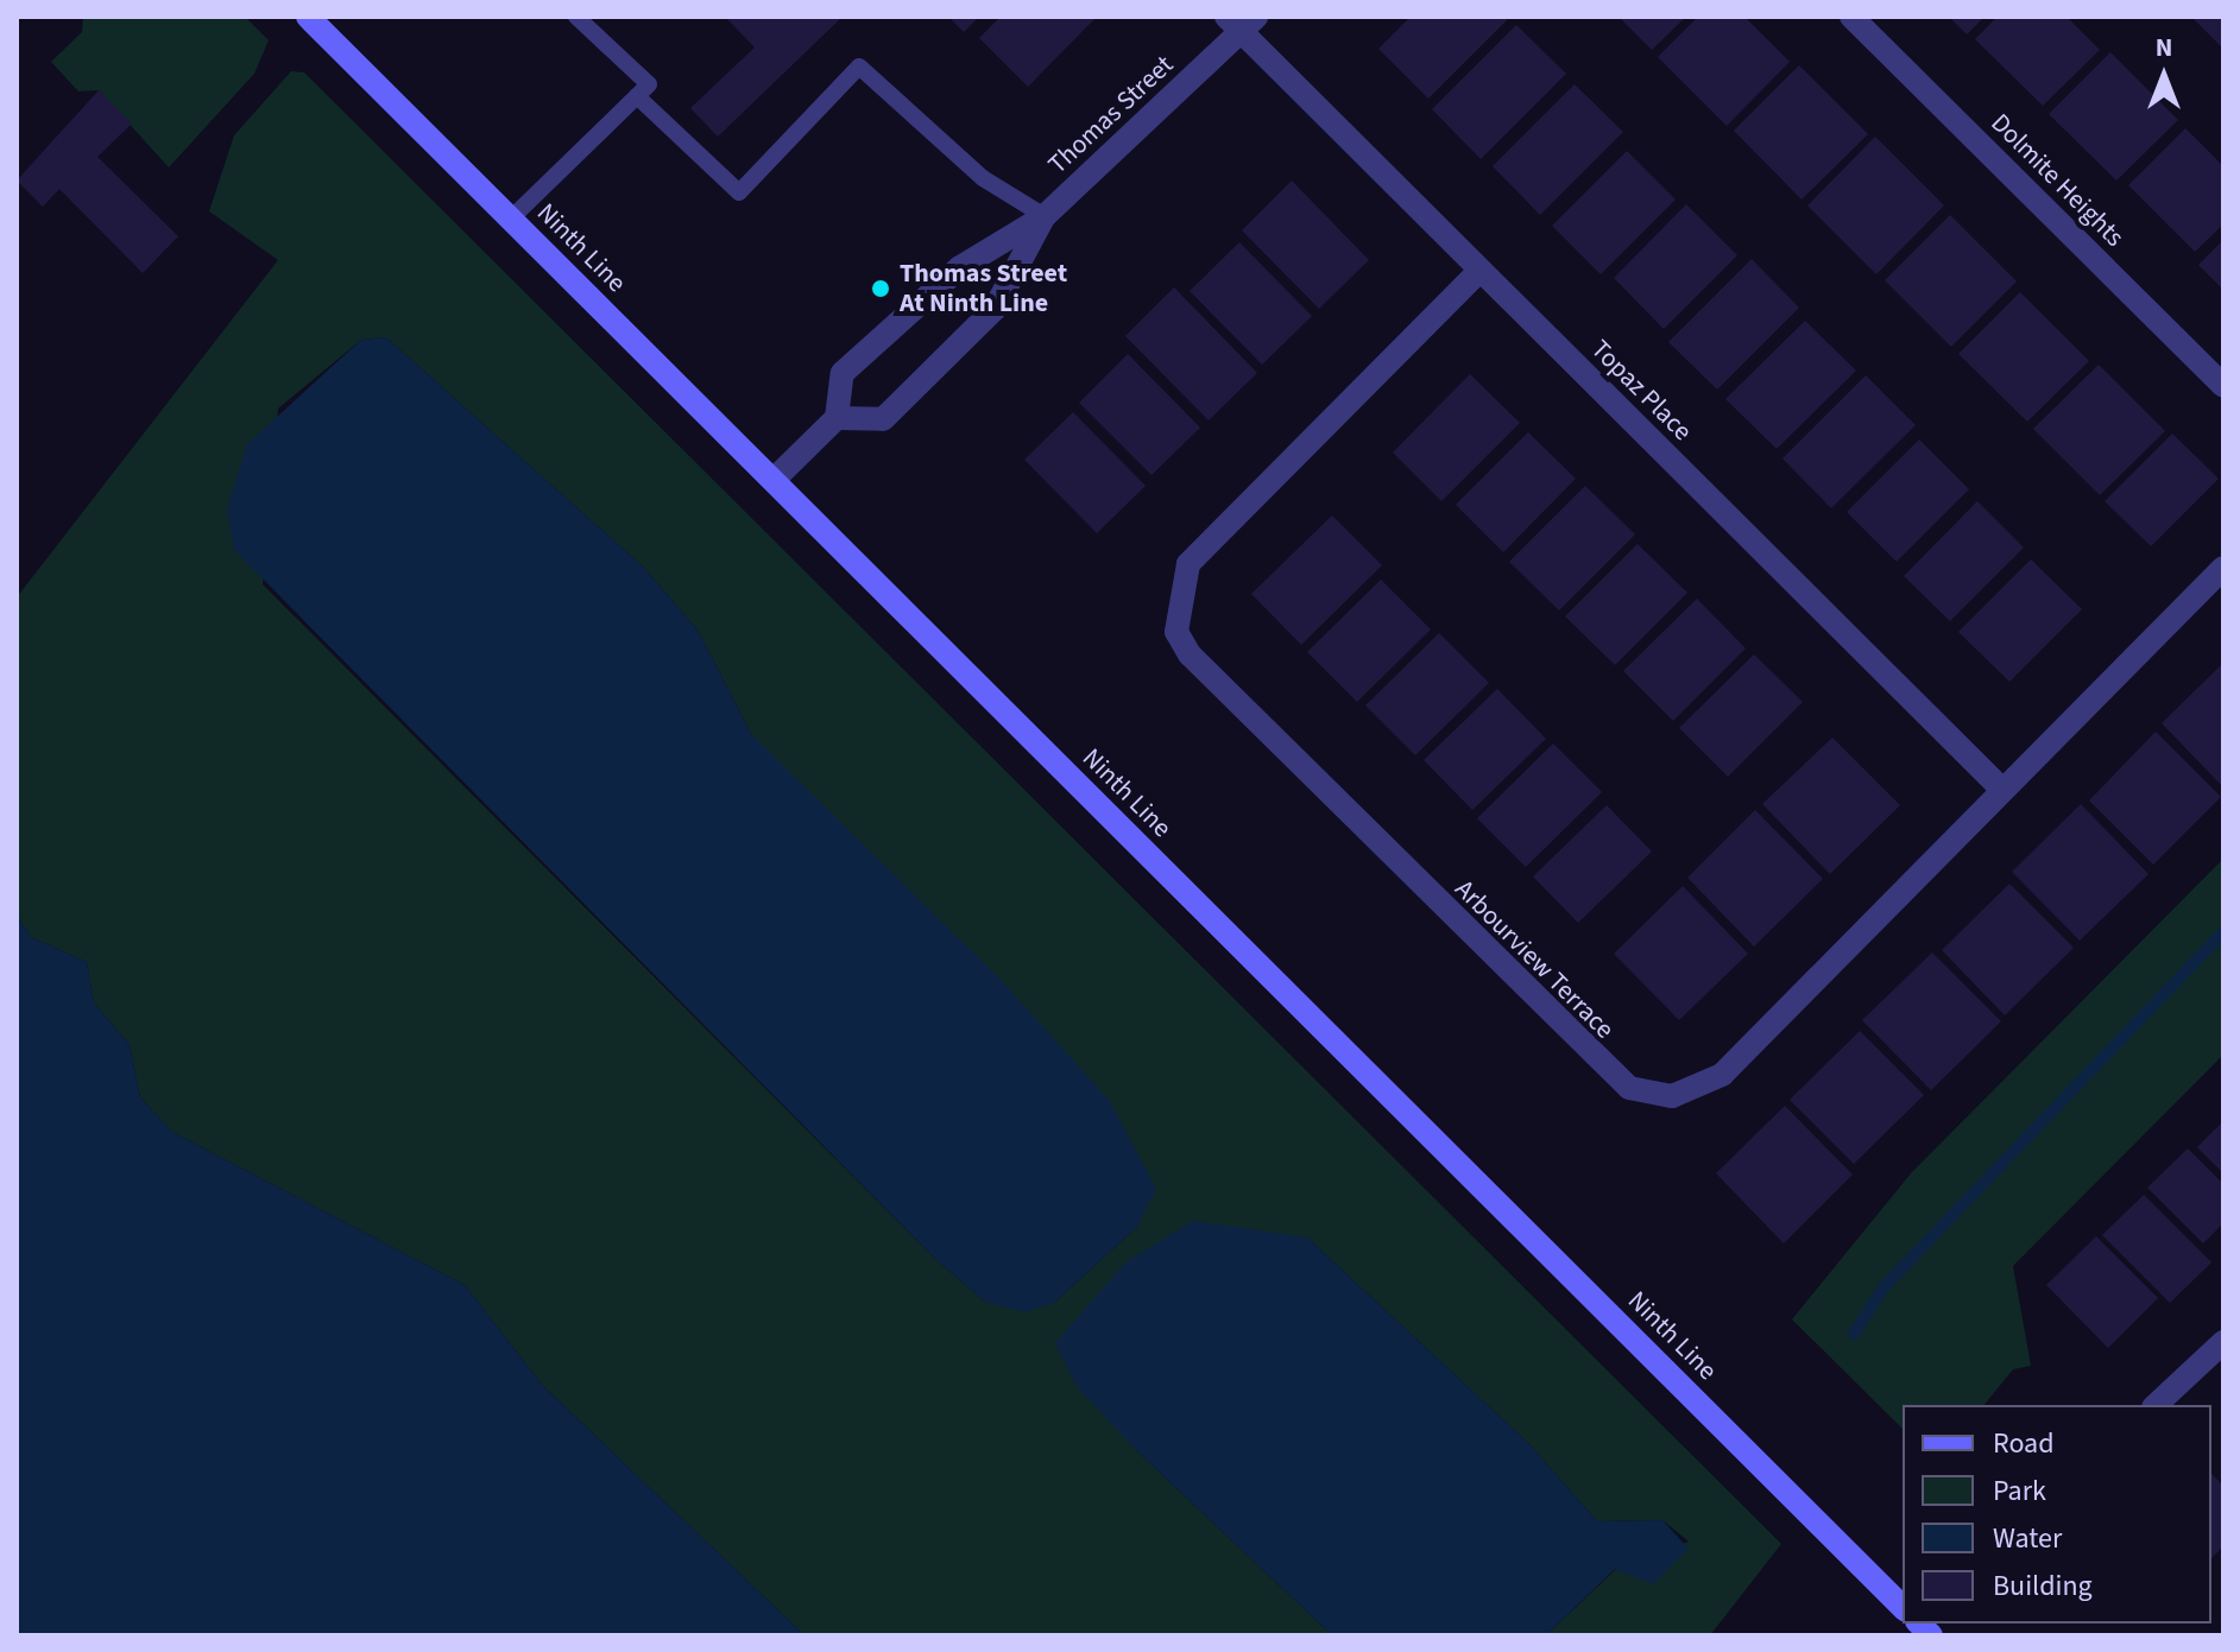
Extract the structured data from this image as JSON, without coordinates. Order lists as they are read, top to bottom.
{
  "streets": {
    "main road": ["Ninth Line"],
    "street": [
      "Thomas Street",
      "Dolmite Heights",
      "Topaz Place",
      "Arbourview Terrace"
    ]
  },
  "crossings": [
    ["Thomas Street", "Topaz Place"],
    ["Topaz Place", "Arbourview Terrace"]
  ],
  "places": ["Thomas Street At Ninth Line"],
  "legend": [
    "Road",
    "Park",
    "Water",
    "Building"
  ],
  "north": "top"
}
